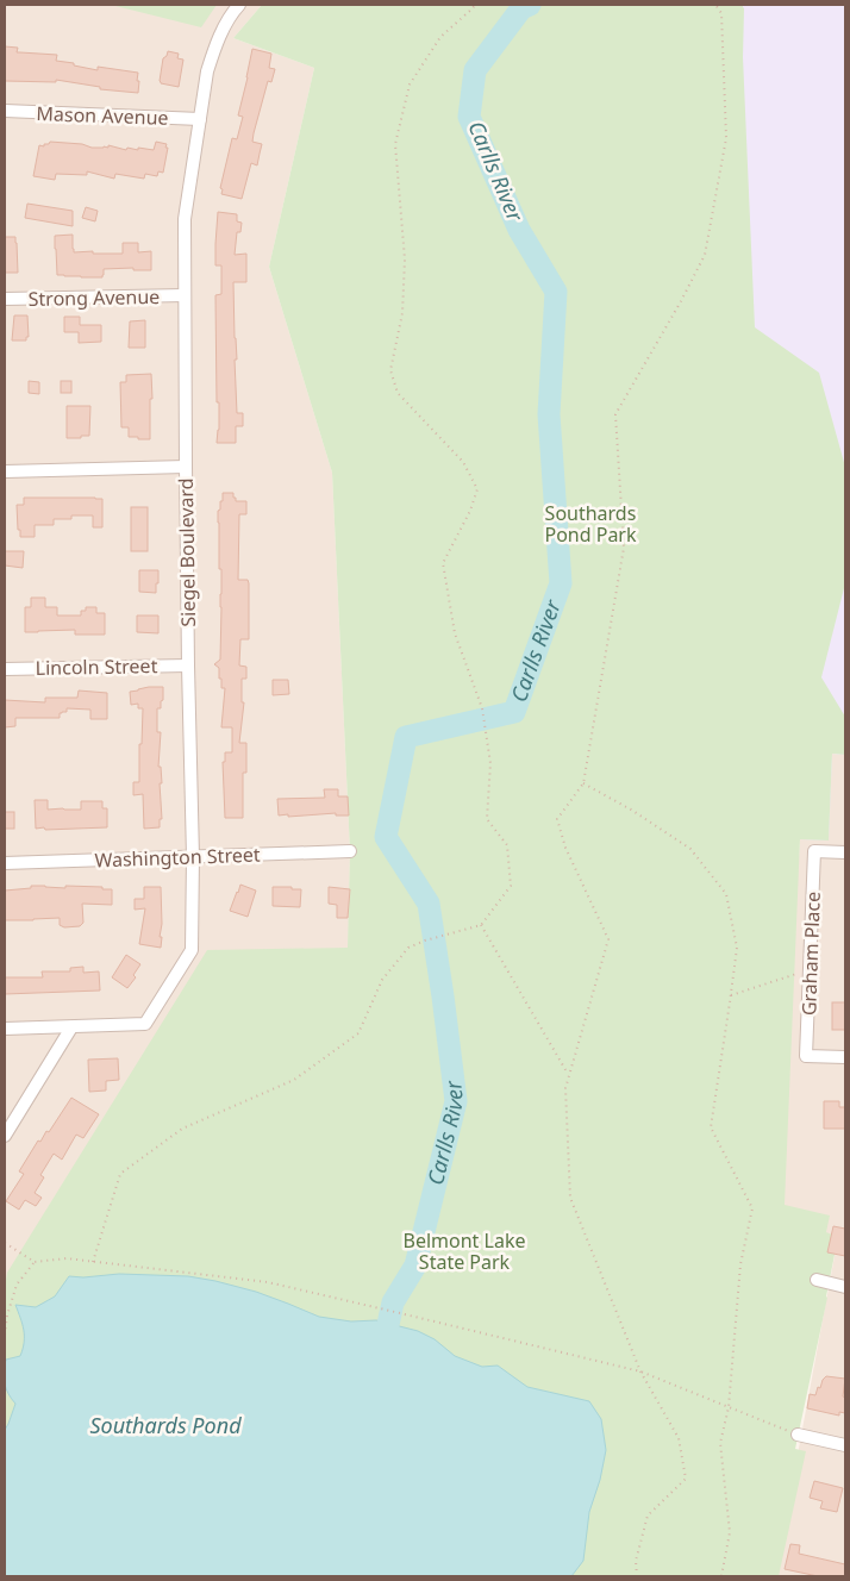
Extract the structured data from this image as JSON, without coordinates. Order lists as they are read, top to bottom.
{
  "streets": {
    "street": [
      "Mason Avenue",
      "Strong Avenue",
      "Siegel Boulevard",
      "Lincoln Street",
      "Washington Street",
      "Graham Place"
    ]
  },
  "crossings": [
    ["Mason Avenue", "Siegel Boulevard"],
    ["Strong Avenue", "Siegel Boulevard"],
    ["Siegel Boulevard", "Lincoln Street"],
    ["Siegel Boulevard", "Washington Street"]
  ],
  "water": ["Carlls River", "Southards Pond"],
  "parks": ["Southards Pond Park", "Belmont Lake State Park"]
}
